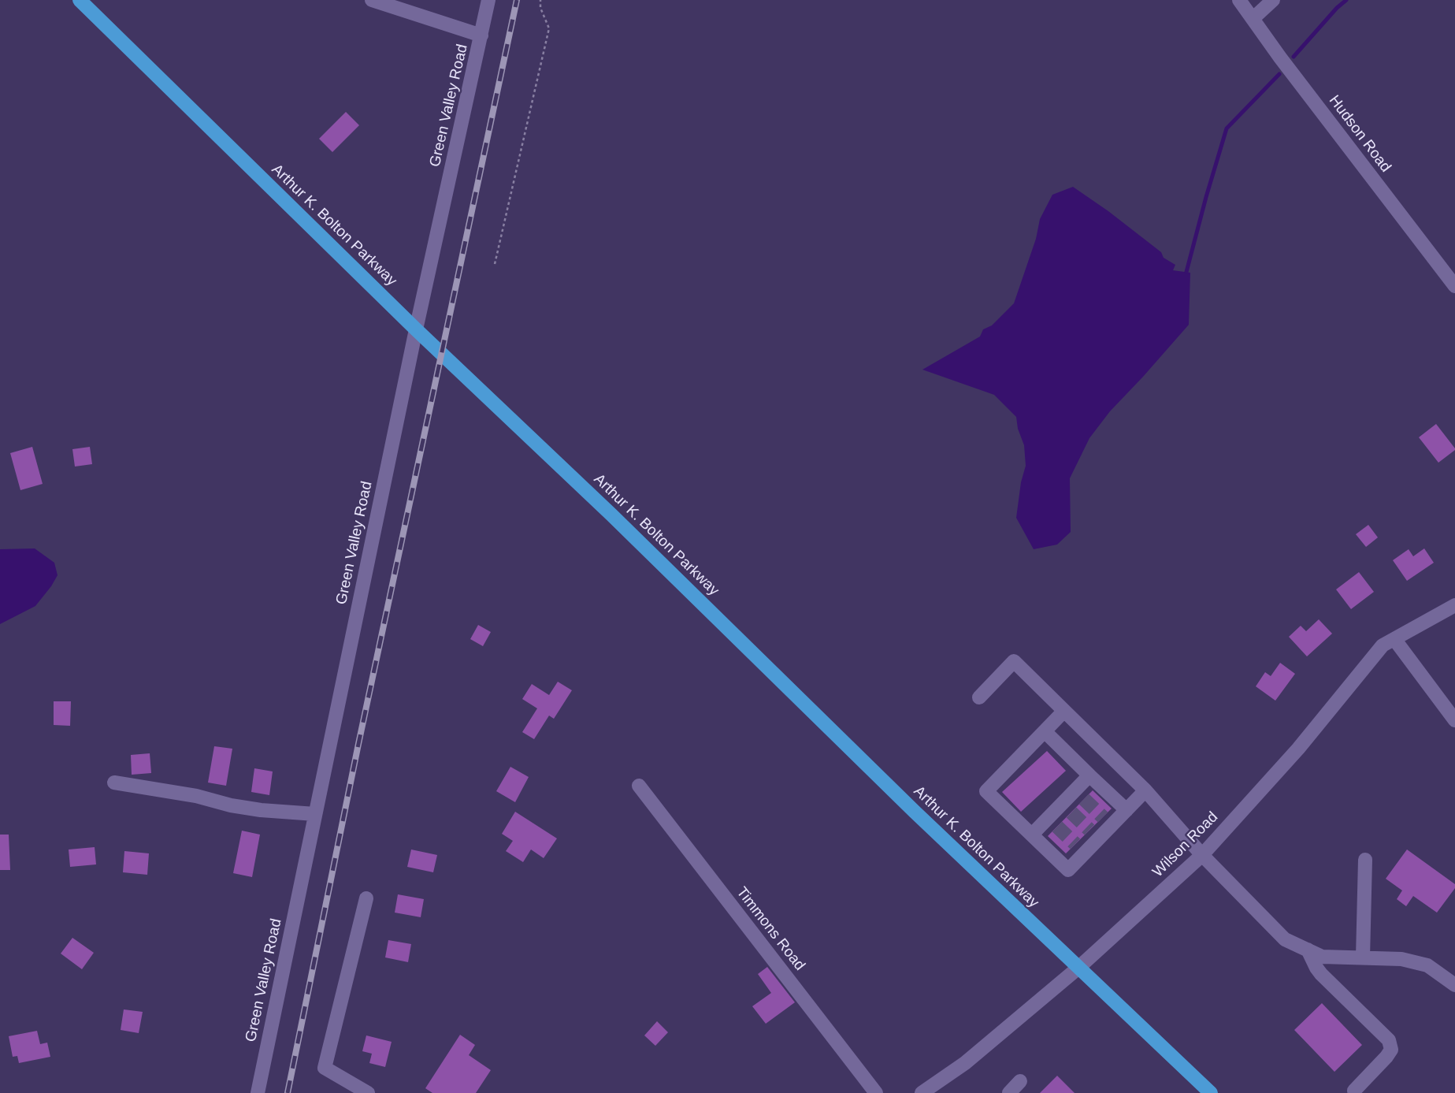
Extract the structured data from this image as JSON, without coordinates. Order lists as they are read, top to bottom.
{
  "streets": {
    "main road": ["Arthur K. Bolton Parkway"],
    "street": [
      "Green Valley Road",
      "Hudson Road",
      "Wilson Road",
      "Timmons Road"
    ]
  },
  "crossings": [
    ["Green Valley Road", "Arthur K. Bolton Parkway"],
    ["Arthur K. Bolton Parkway", "Wilson Road"]
  ]
}
